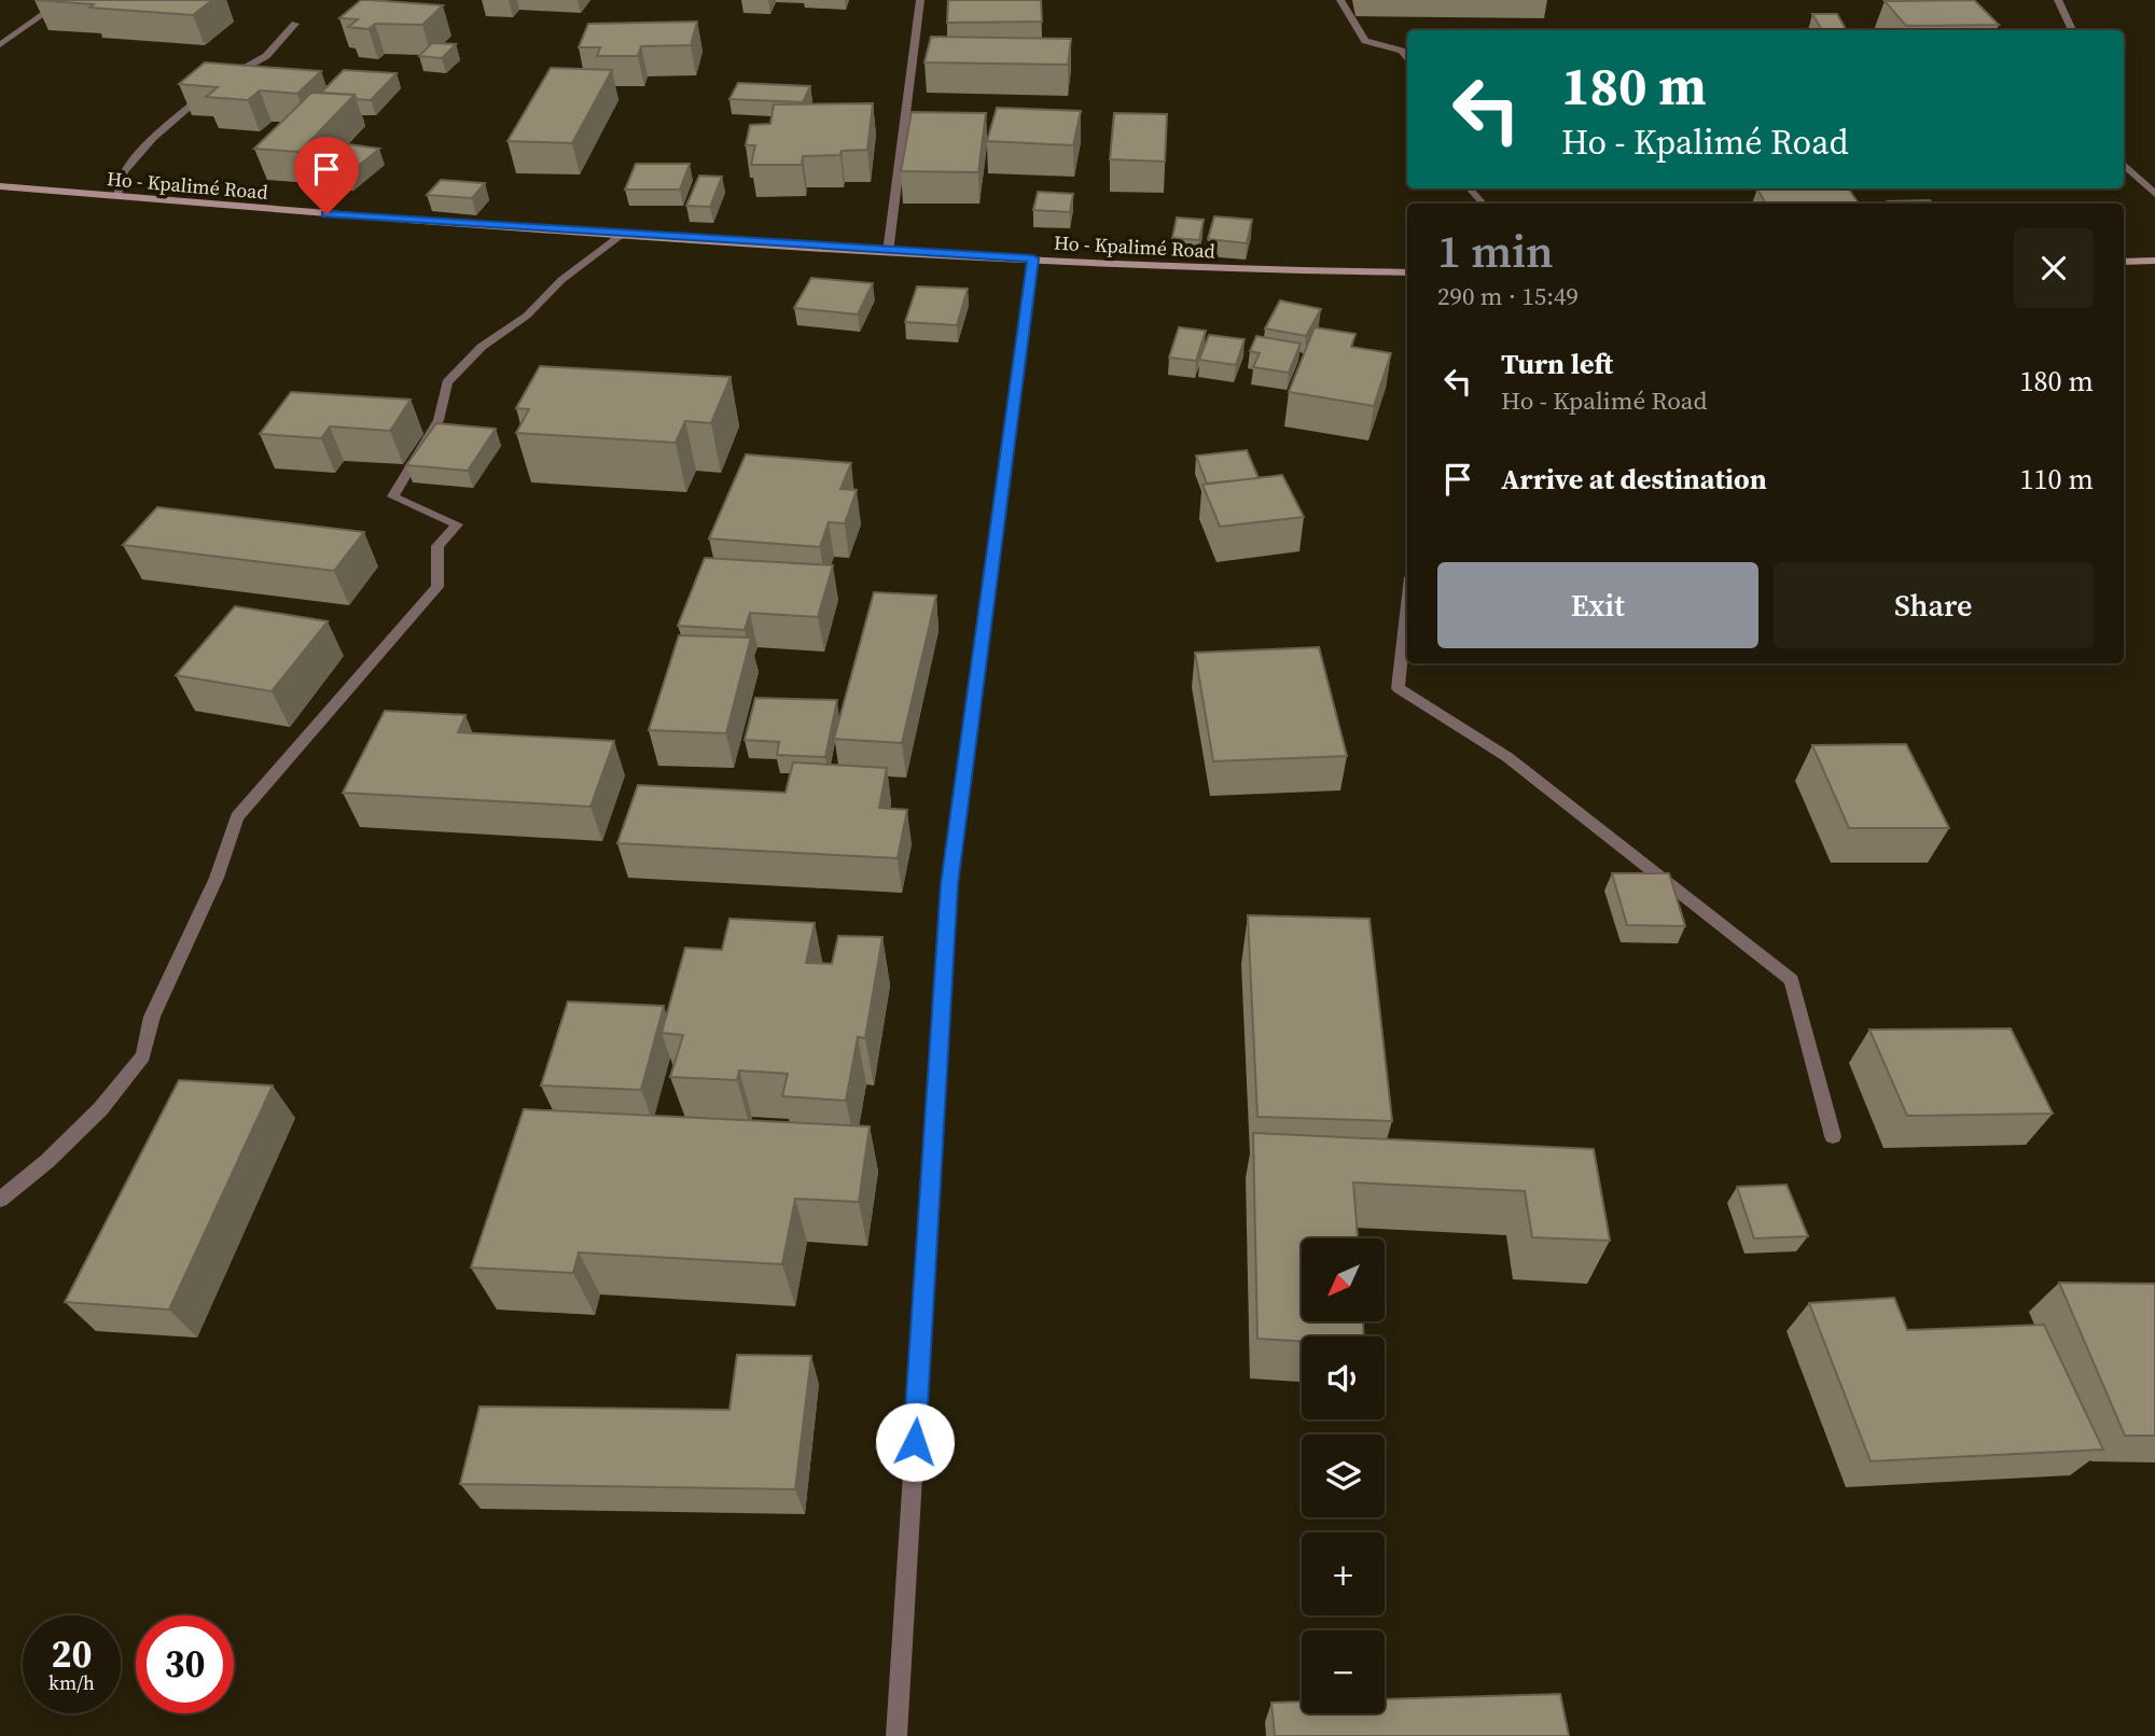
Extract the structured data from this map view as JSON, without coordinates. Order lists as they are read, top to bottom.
{
  "streets": {
    "main road": ["Ho - Kpalimé Road"]
  },
  "north": "bottom left",
  "page": {
    "turn": ["180 m", "Ho - Kpalimé Road"],
    "heading": ["1 min", "290 m · 15:49"],
    "list": [
      {
        "name": "Turn left",
        "note": "Ho - Kpalimé Road",
        "value": "180 m"
      },
      {
        "name": "Arrive at destination",
        "value": "110 m"
      }
    ],
    "buttons": ["Exit", "Share"],
    "map_buttons": ["+", "−"],
    "speed": "20 km/h",
    "limit": "30"
  }
}
